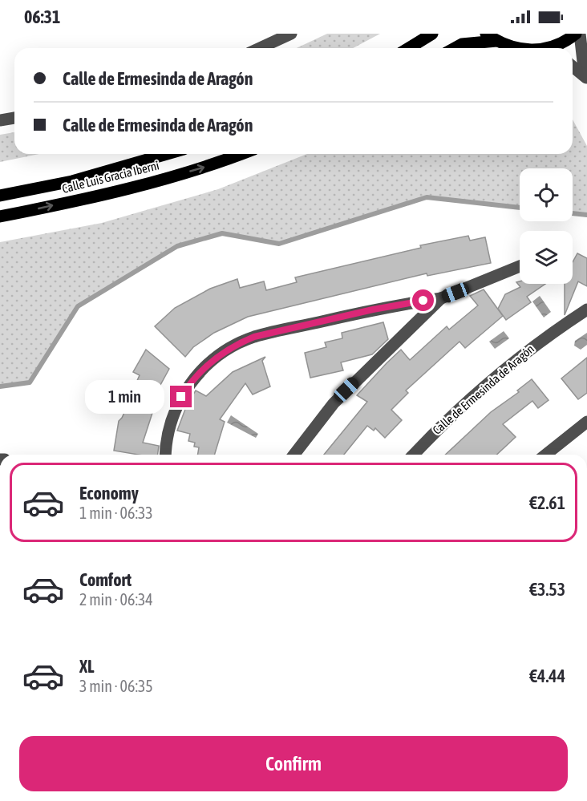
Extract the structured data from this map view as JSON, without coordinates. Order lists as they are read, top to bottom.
{
  "streets": {
    "main road": ["Calle Luis Gracia Iberni"],
    "street": ["Calle de Ermesinda de Aragón"]
  },
  "page": {
    "status": "06:31",
    "banner": ["Calle de Ermesinda de Aragón", "Calle de Ermesinda de Aragón"],
    "bubble": "1 min",
    "list": [
      {
        "name": "Economy",
        "note": "1 min · 06:33",
        "value": "€2.61"
      },
      {
        "name": "Comfort",
        "note": "2 min · 06:34",
        "value": "€3.53"
      },
      {
        "name": "XL",
        "note": "3 min · 06:35",
        "value": "€4.44"
      }
    ],
    "buttons": "Confirm"
  }
}
